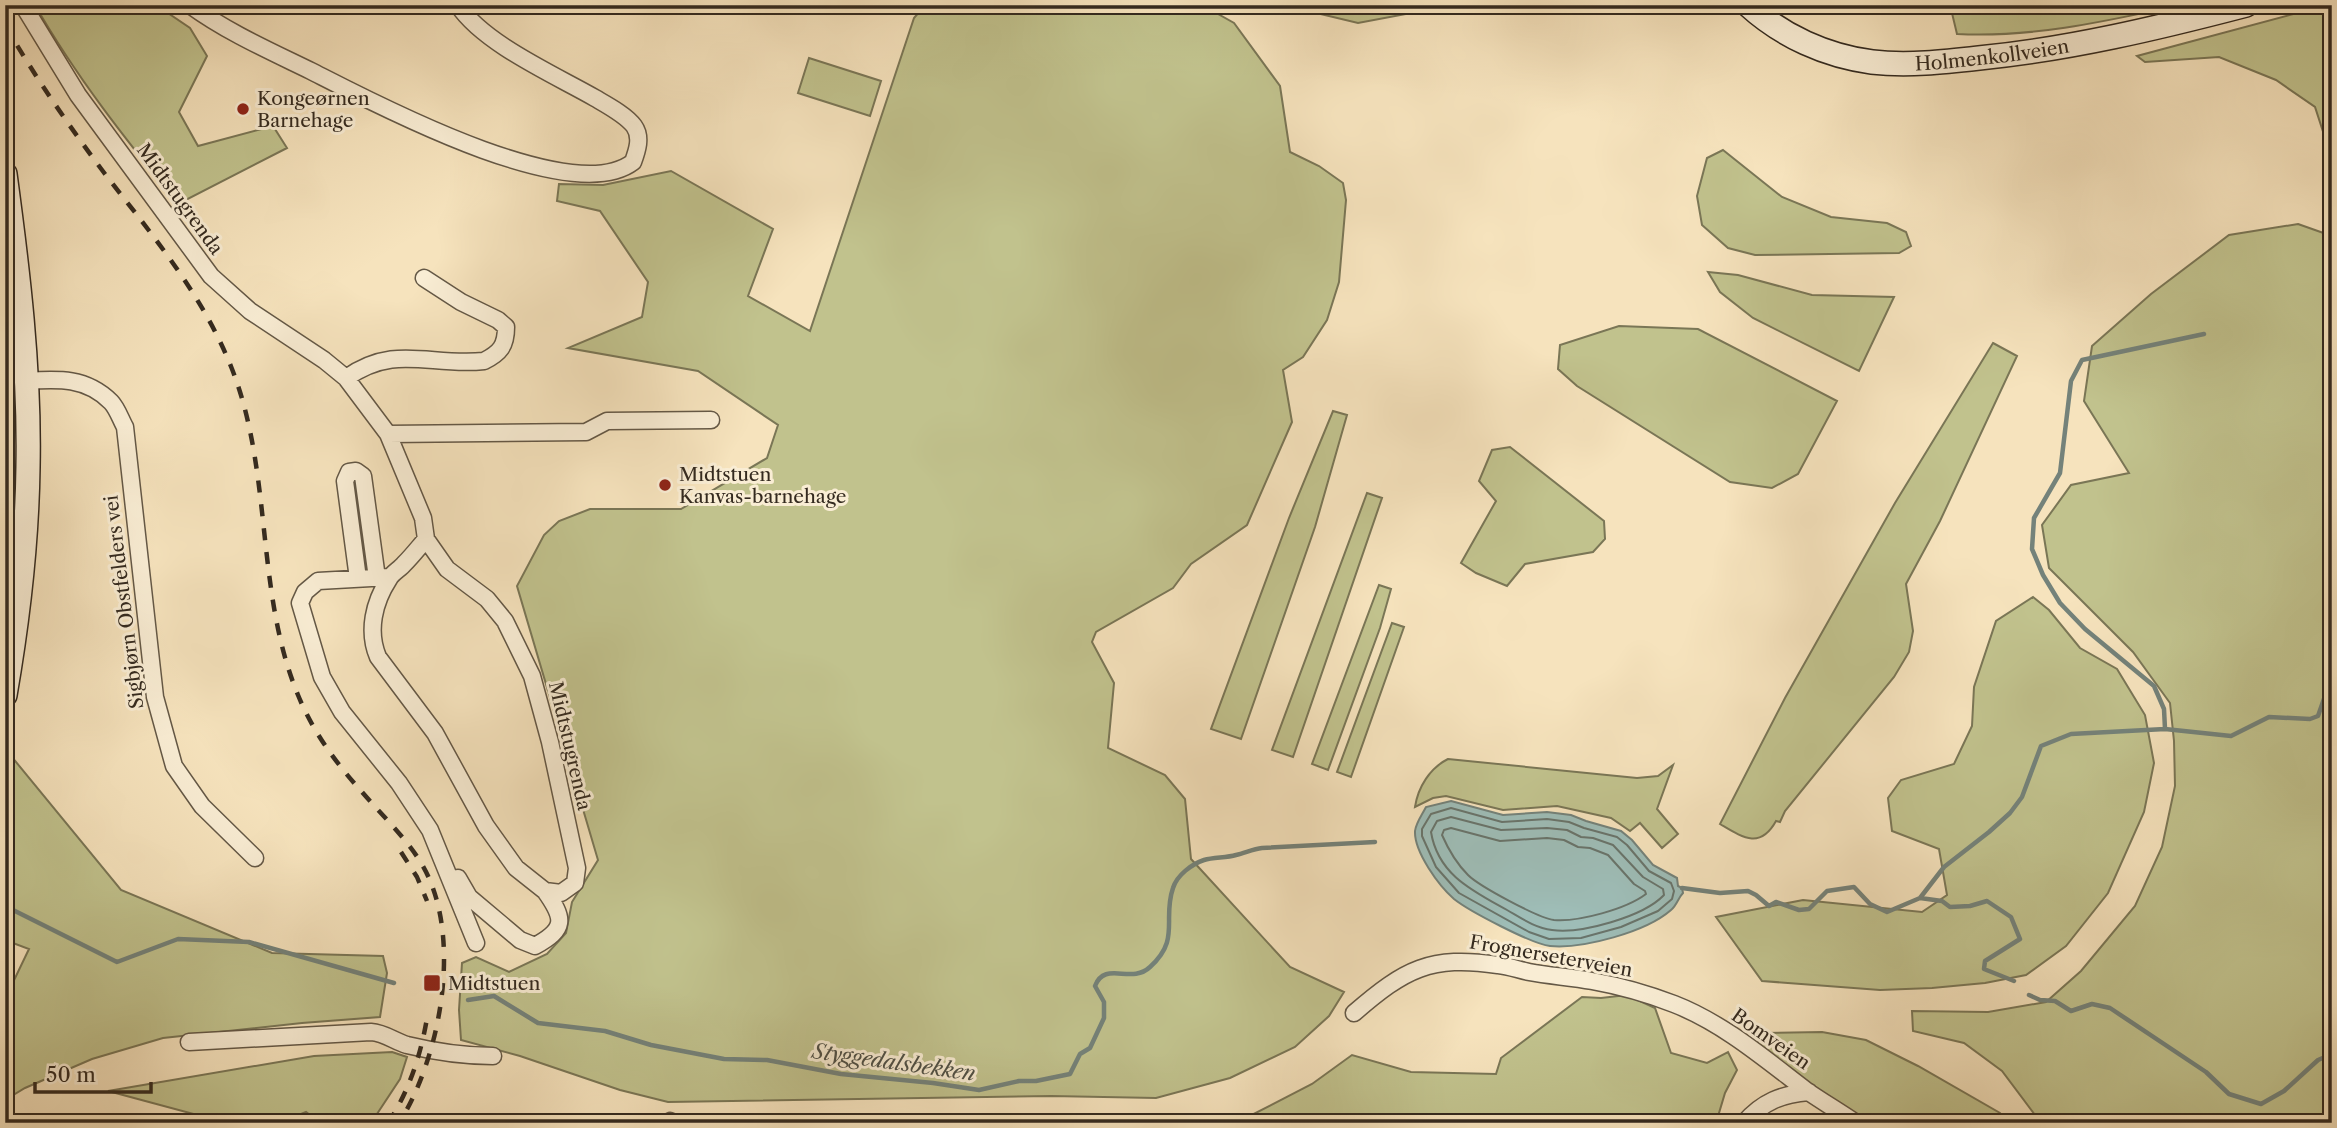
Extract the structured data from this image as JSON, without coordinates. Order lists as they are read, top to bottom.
{
  "streets": {
    "main road": ["Holmenkollveien"],
    "street": [
      "Midtstugrenda",
      "Sigbjørn Obstfelders vei",
      "Frognerseterveien",
      "Bomveien"
    ]
  },
  "crossings": [
    ["Frognerseterveien", "Bomveien"]
  ],
  "water": ["Styggedalsbekken"],
  "places": {
    "other": ["Kongeørnen Barnehage", "Midtstuen Kanvas-barnehage"],
    "transit": ["Midtstuen"]
  },
  "scale_bar": "50 m"
}
